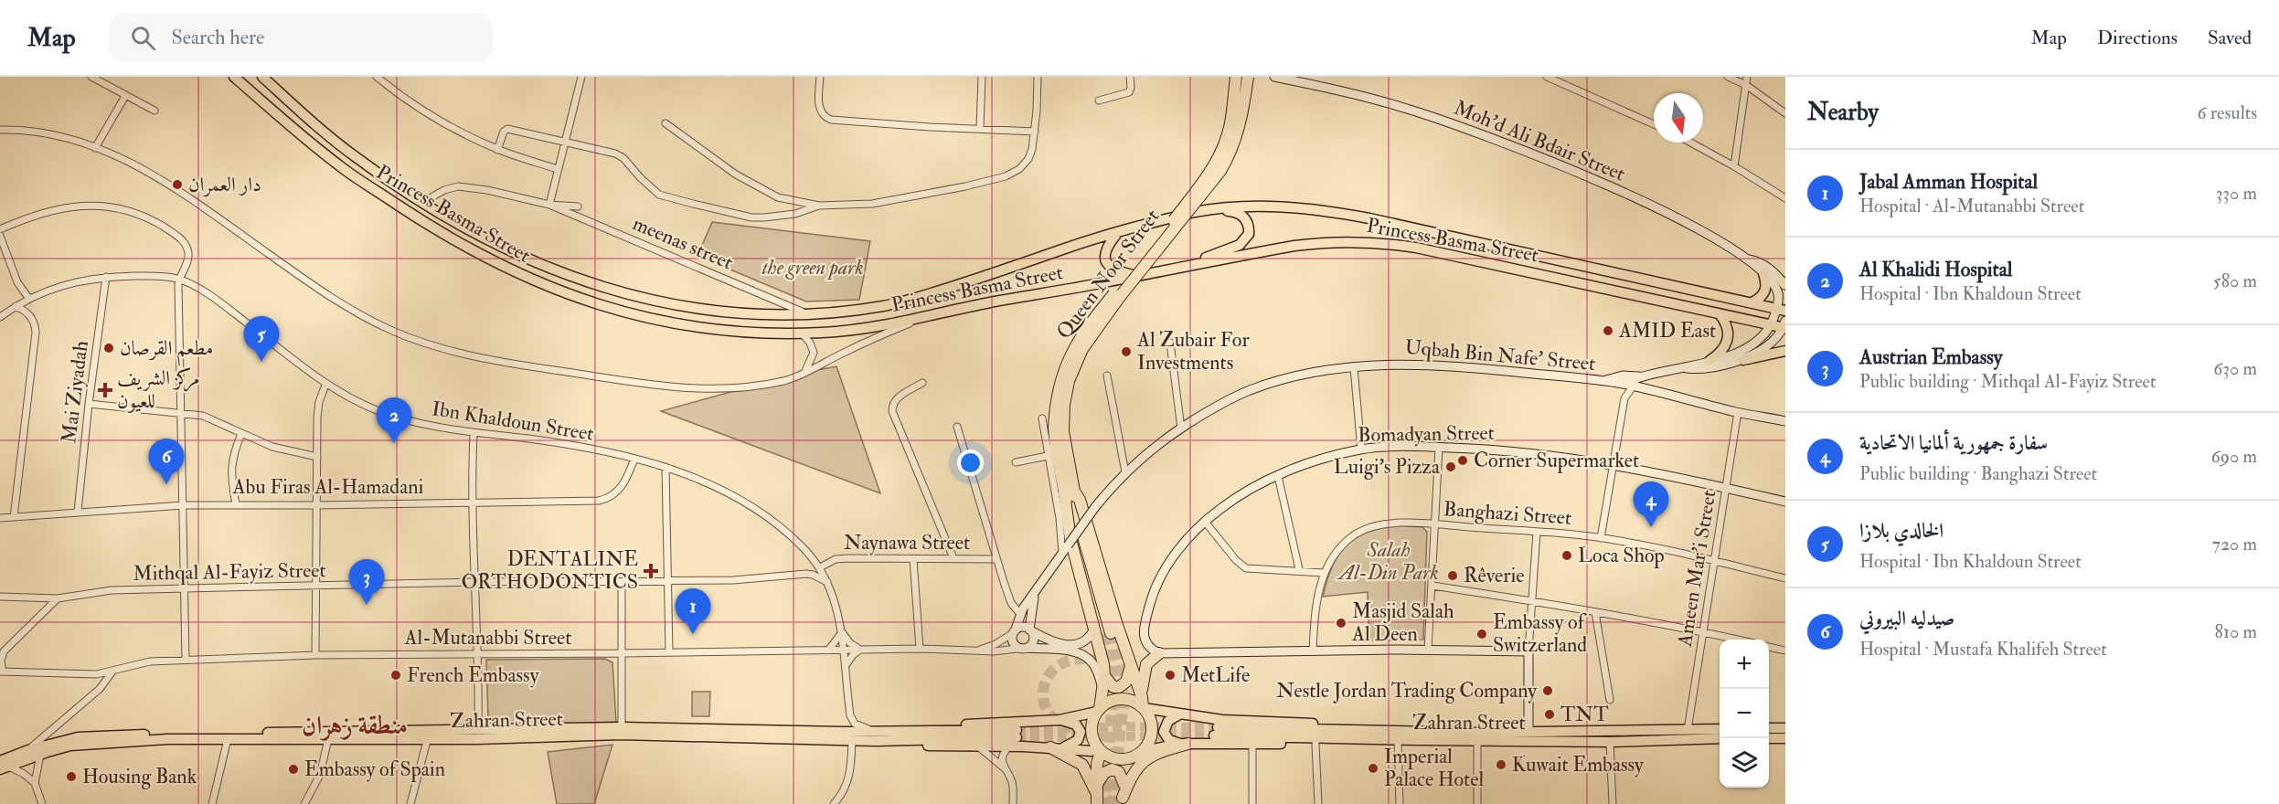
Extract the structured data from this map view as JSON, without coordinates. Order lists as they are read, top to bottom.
{
  "streets": {
    "highway": ["Queen Noor Street"],
    "main road": ["Princess Basma Street", "Zahran Street"],
    "street": [
      "Moh'd Ali Bdair Street",
      "meenas street",
      "Uqbah Bin Nafe' Street",
      "Mai Ziyadah",
      "Ibn Khaldoun Street",
      "Bomadyan Street",
      "Abu Firas Al-Hamadani",
      "Banghazi Street",
      "Naynawa Street",
      "Ameen Mar'i Street",
      "Mithqal Al-Fayiz Street",
      "Al-Mutanabbi Street"
    ]
  },
  "crossings": [
    ["Moh'd Ali Bdair Street", "Princess Basma Street"],
    ["Princess Basma Street", "meenas street"],
    ["Uqbah Bin Nafe' Street", "Ameen Mar'i Street"],
    ["Uqbah Bin Nafe' Street", "Al-Mutanabbi Street"],
    ["Mai Ziyadah", "Ibn Khaldoun Street"],
    ["Mai Ziyadah", "Abu Firas Al-Hamadani"],
    ["Ibn Khaldoun Street", "Abu Firas Al-Hamadani"],
    ["Ibn Khaldoun Street", "Naynawa Street"],
    ["Ibn Khaldoun Street", "Mithqal Al-Fayiz Street"],
    ["Ibn Khaldoun Street", "Al-Mutanabbi Street"],
    ["Ibn Khaldoun Street", "Zahran Street"],
    ["Bomadyan Street", "Ameen Mar'i Street"],
    ["Banghazi Street", "Ameen Mar'i Street"],
    ["Ameen Mar'i Street", "Zahran Street"]
  ],
  "districts": ["منطقة زهران"],
  "parks": ["the green park", "Salah Al-Din Park"],
  "places": {
    "other": [
      "دار العمران",
      "AMID East",
      "مطعم القرصان",
      "Al Zubair For Investments",
      "Corner Supermarket",
      "Luigi's Pizza",
      "Loca Shop",
      "Rêverie",
      "Masjid Salah Al Deen",
      "Embassy of Switzerland",
      "French Embassy",
      "MetLife",
      "Nestle Jordan Trading Company",
      "TNT",
      "Kuwait Embassy",
      "Imperial Palace Hotel",
      "Embassy of Spain",
      "Housing Bank"
    ],
    "health": ["مركز الشريف للعيون", "DENTALINE ORTHODONTICS"]
  },
  "north": "bottom",
  "page": {
    "header": "Map",
    "search": "Search here",
    "nav": ["Map", "Directions", "Saved"],
    "heading": ["Nearby", "6 results"],
    "list": [
      {
        "mark": "1",
        "name": "Jabal Amman Hospital",
        "note": "Hospital · Al-Mutanabbi Street",
        "value": "330 m"
      },
      {
        "mark": "2",
        "name": "Al Khalidi Hospital",
        "note": "Hospital · Ibn Khaldoun Street",
        "value": "580 m"
      },
      {
        "mark": "3",
        "name": "Austrian Embassy",
        "note": "Public building · Mithqal Al-Fayiz Street",
        "value": "630 m"
      },
      {
        "mark": "4",
        "name": "سفارة جمهورية ألمانيا الاتحادية",
        "note": "Public building · Banghazi Street",
        "value": "690 m"
      },
      {
        "mark": "5",
        "name": "الخالدي بلازا",
        "note": "Hospital · Ibn Khaldoun Street",
        "value": "720 m"
      },
      {
        "mark": "6",
        "name": "صيدليه البيروني",
        "note": "Hospital · Mustafa Khalifeh Street",
        "value": "810 m"
      }
    ],
    "pins": [
      "5",
      "2",
      "6",
      "4",
      "3",
      "1"
    ],
    "map_buttons": ["+", "−"]
  }
}
